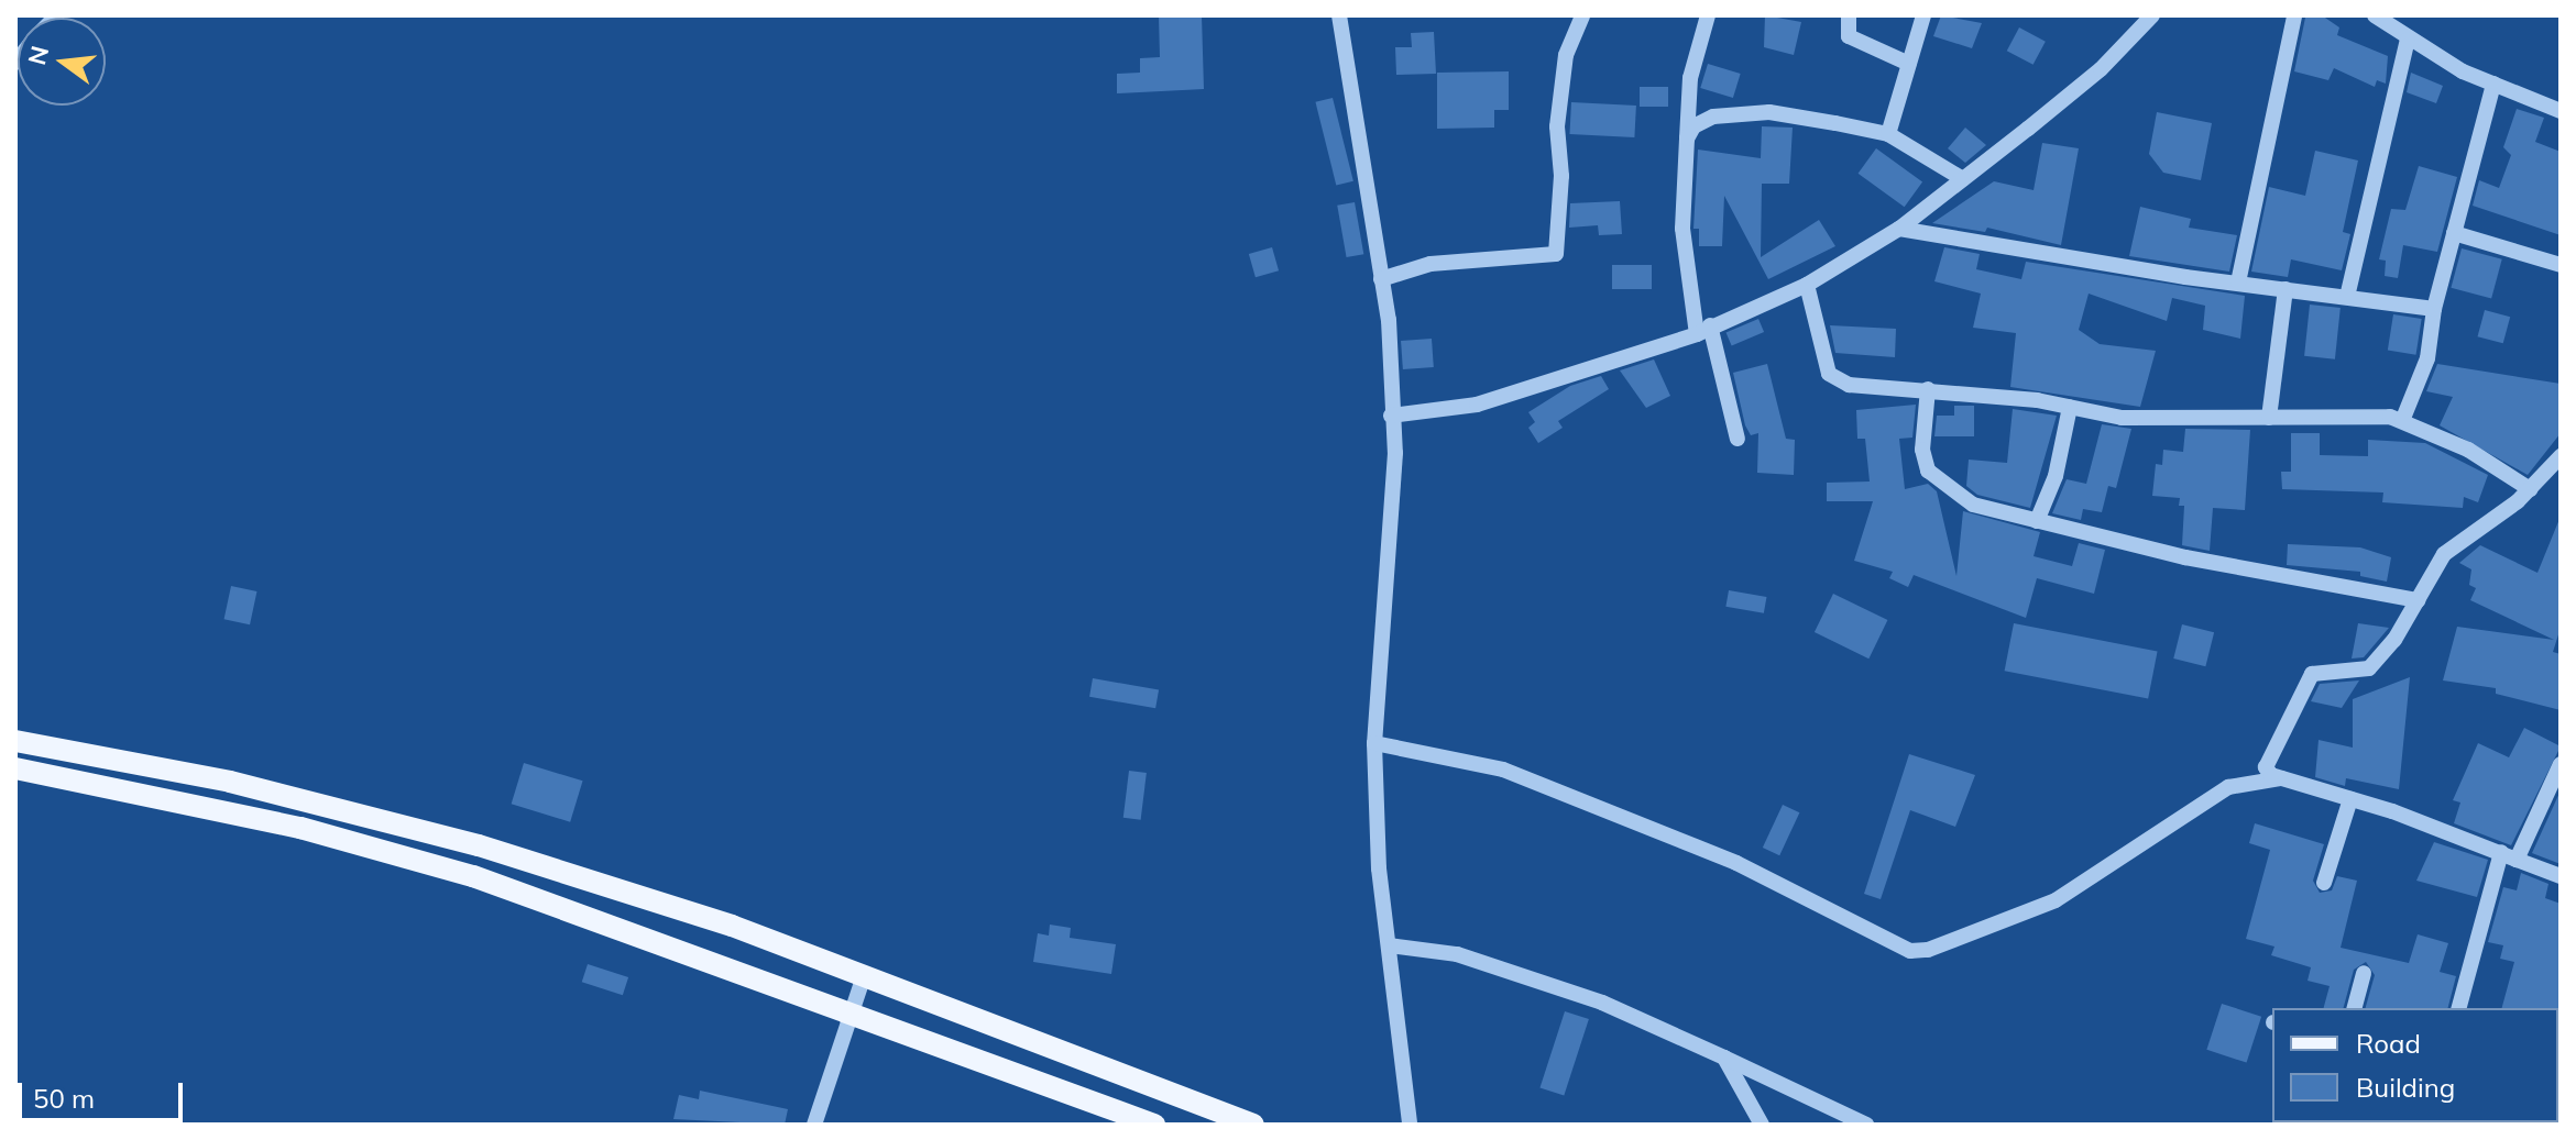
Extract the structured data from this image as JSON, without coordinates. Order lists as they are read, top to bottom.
{
  "legend": ["Road", "Building"],
  "scale_bar": "50 m",
  "north": "left"
}
